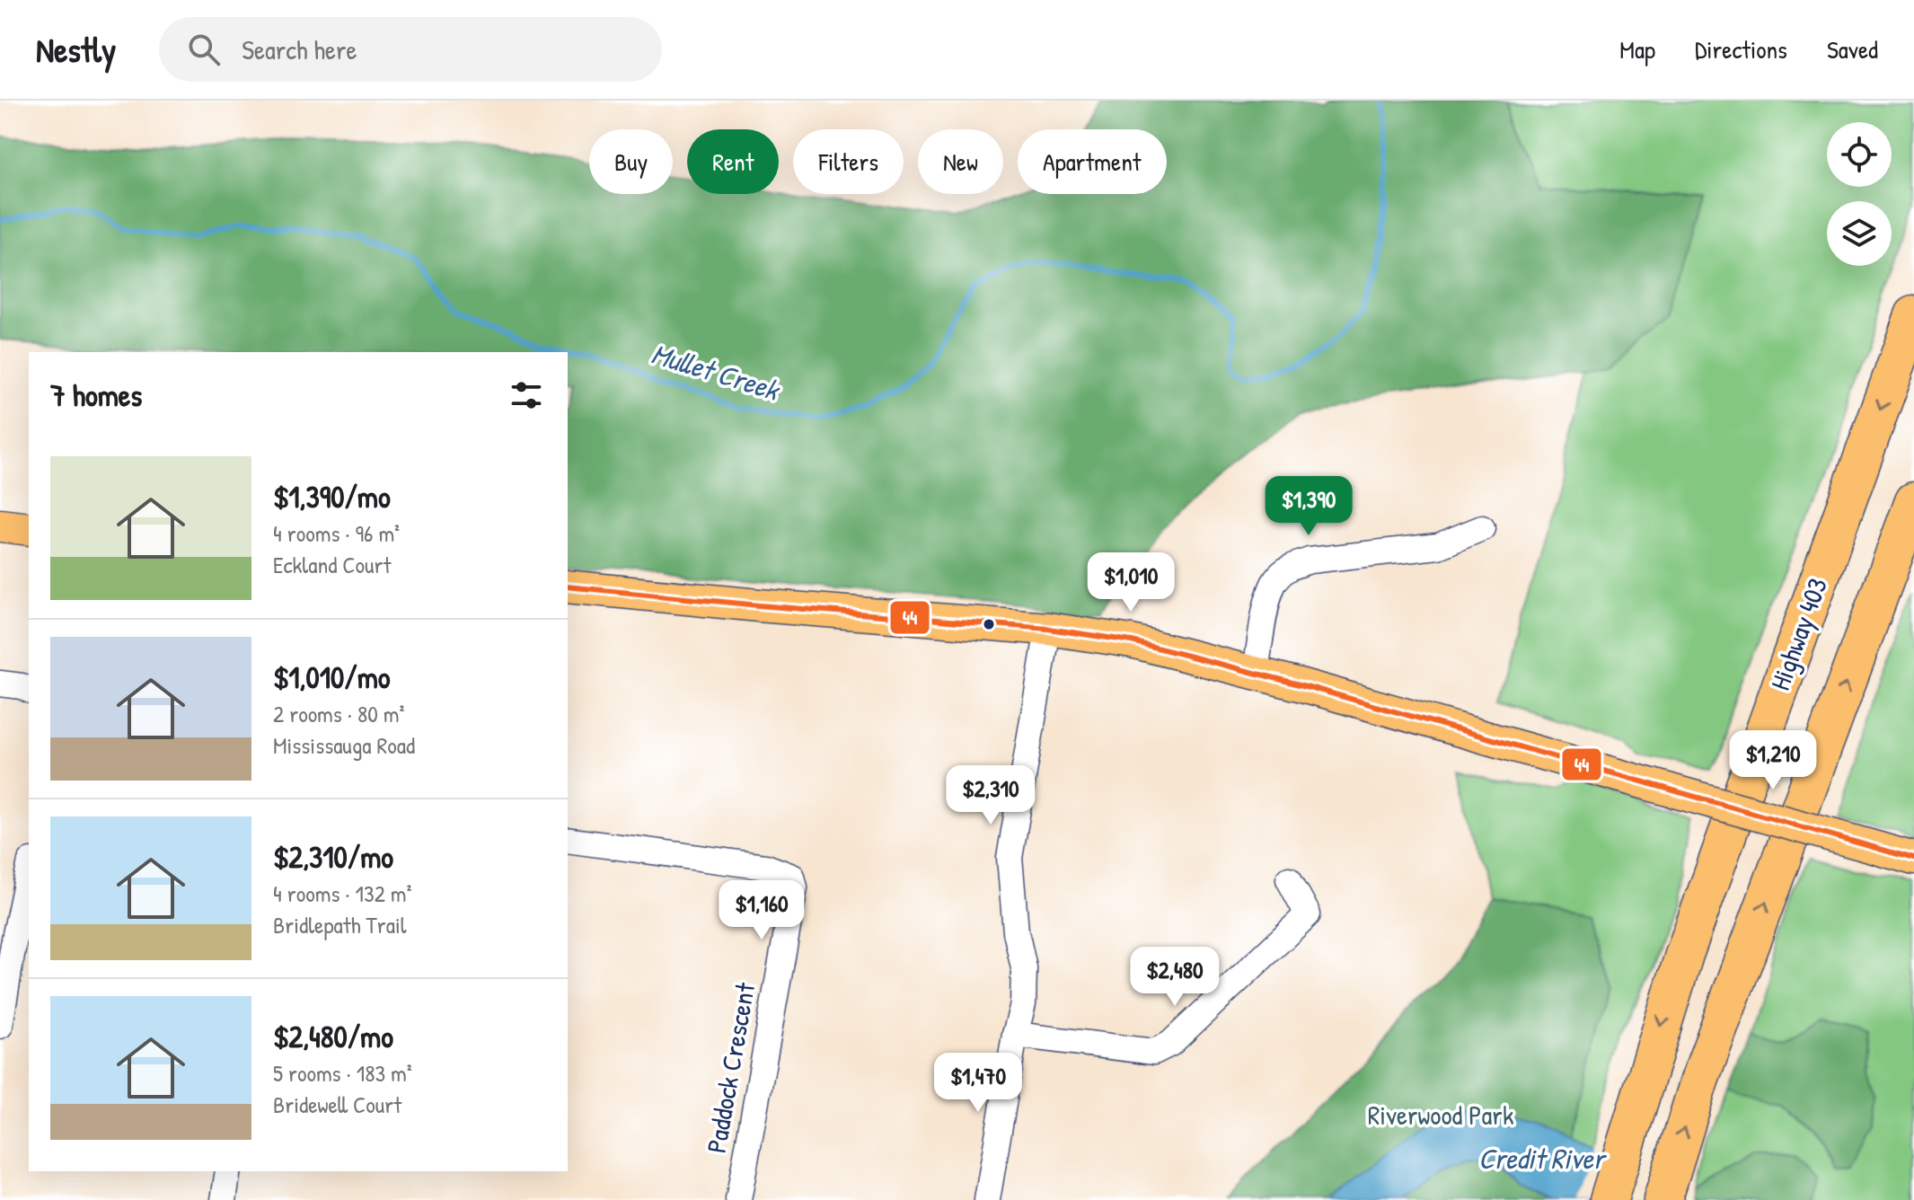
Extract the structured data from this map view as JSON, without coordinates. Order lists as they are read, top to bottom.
{
  "streets": {
    "highway": ["Highway 403"],
    "street": ["Paddock Crescent"]
  },
  "water": ["Mullet Creek", "Credit River"],
  "parks": ["Riverwood Park"],
  "lines": ["transit line 44"],
  "page": {
    "header": "Nestly",
    "search": "Search here",
    "nav": ["Map", "Directions", "Saved"],
    "chip": [
      "Buy",
      "Rent",
      "Filters",
      "New",
      "Apartment"
    ],
    "heading": "7 homes",
    "list": [
      {
        "name": "$1,390/mo",
        "note": "4 rooms · 96 m² · Eckland Court"
      },
      {
        "name": "$1,010/mo",
        "note": "2 rooms · 80 m² · Mississauga Road"
      },
      {
        "name": "$2,310/mo",
        "note": "4 rooms · 132 m² · Bridlepath Trail"
      },
      {
        "name": "$2,480/mo",
        "note": "5 rooms · 183 m² · Bridewell Court"
      }
    ],
    "price": [
      "$1,390",
      "$1,010",
      "$1,210",
      "$2,310",
      "$1,160",
      "$2,480",
      "$1,470"
    ]
  }
}
